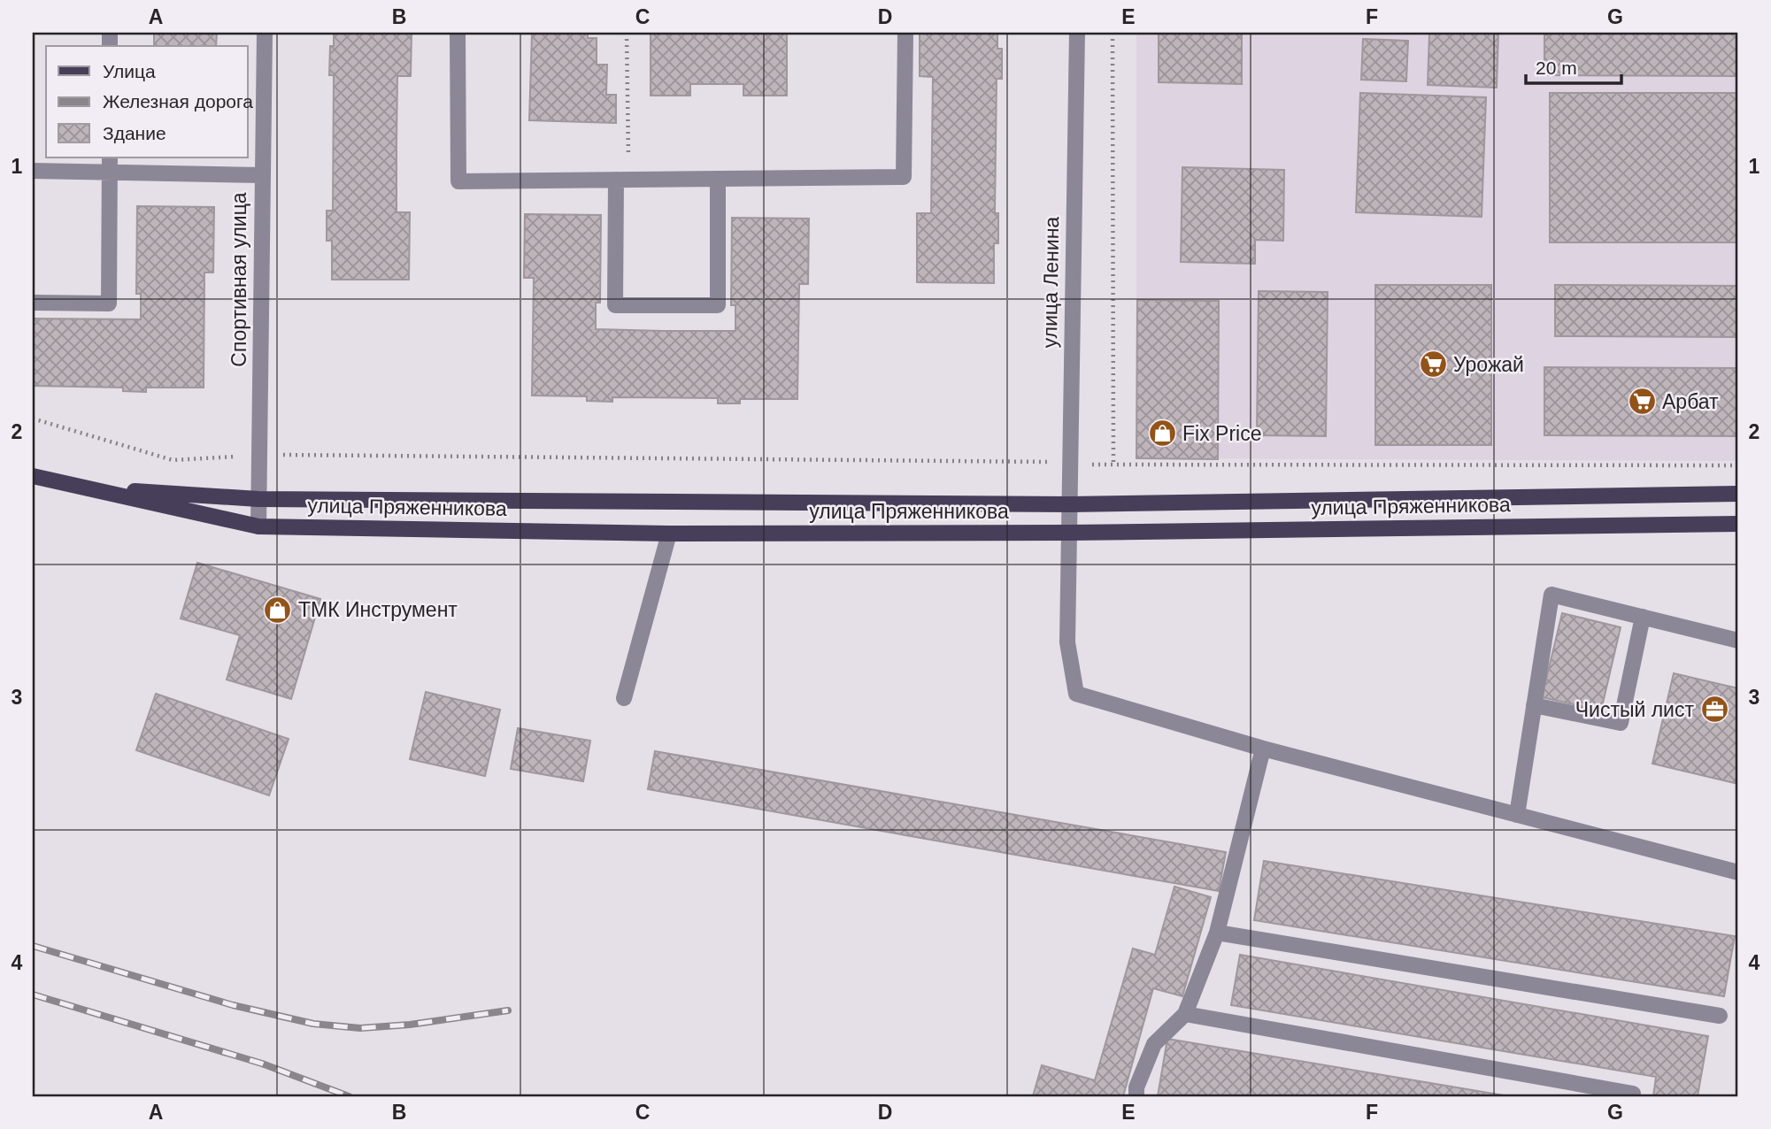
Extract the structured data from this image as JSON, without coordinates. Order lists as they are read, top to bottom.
{
  "streets": {
    "main road": ["улица Пряженникова"],
    "street": ["Спортивная улица", "улица Ленина"]
  },
  "crossings": [
    ["Спортивная улица", "улица Пряженникова"],
    ["улица Ленина", "улица Пряженникова"]
  ],
  "places": {
    "supermarket": ["Урожай", "Арбат"],
    "shop": ["Fix Price", "ТМК Инструмент"],
    "office": ["Чистый лист"]
  },
  "legend": ["Улица", "Железная дорога", "Здание"],
  "scale_bar": "20 m",
  "grid": {
    "columns": [
      "A",
      "B",
      "C",
      "D",
      "E",
      "F",
      "G"
    ],
    "rows": [
      "1",
      "2",
      "3",
      "4"
    ]
  }
}
